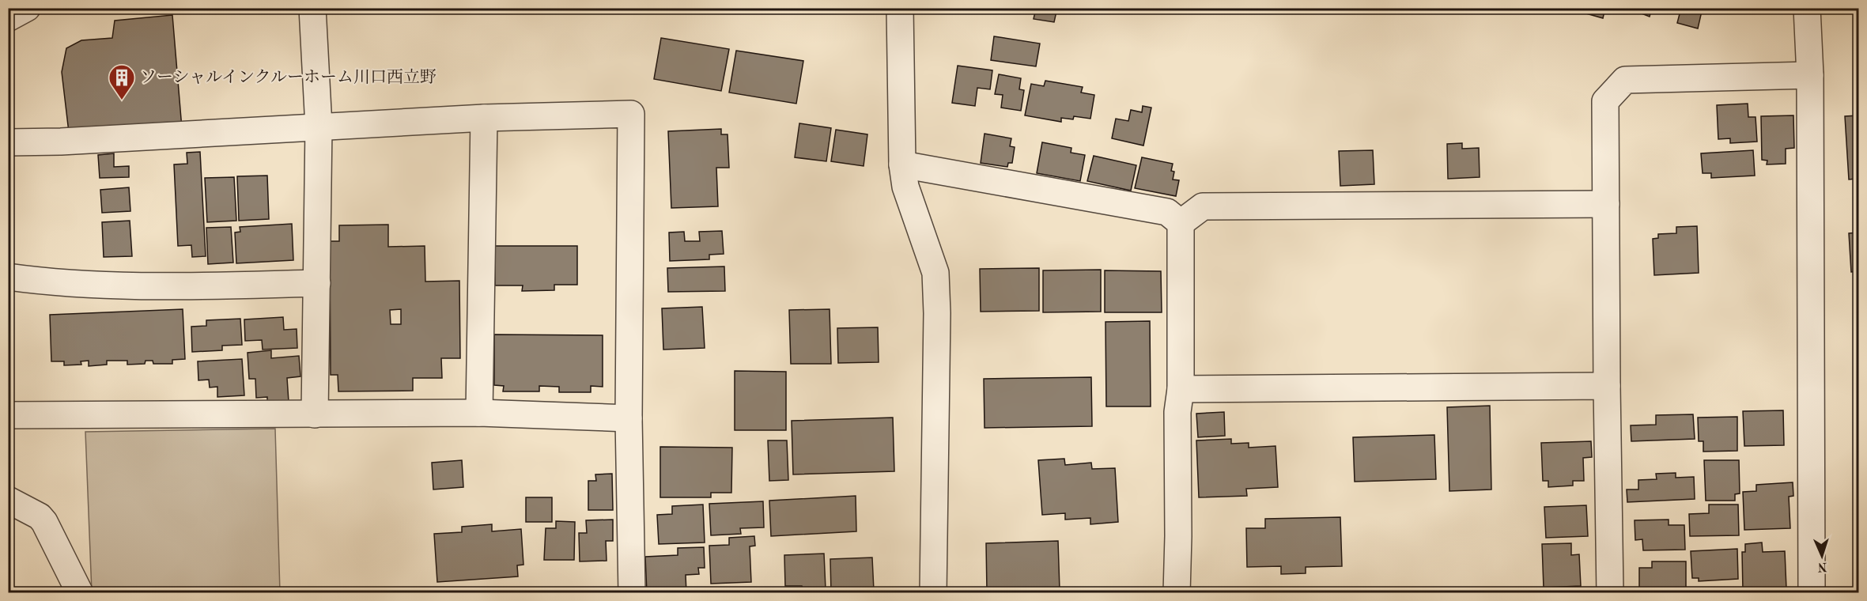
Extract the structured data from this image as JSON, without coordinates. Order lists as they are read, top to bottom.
{
  "places": {
    "building": ["ソーシャルインクルーホーム川口西立野"]
  },
  "north": "bottom"
}
